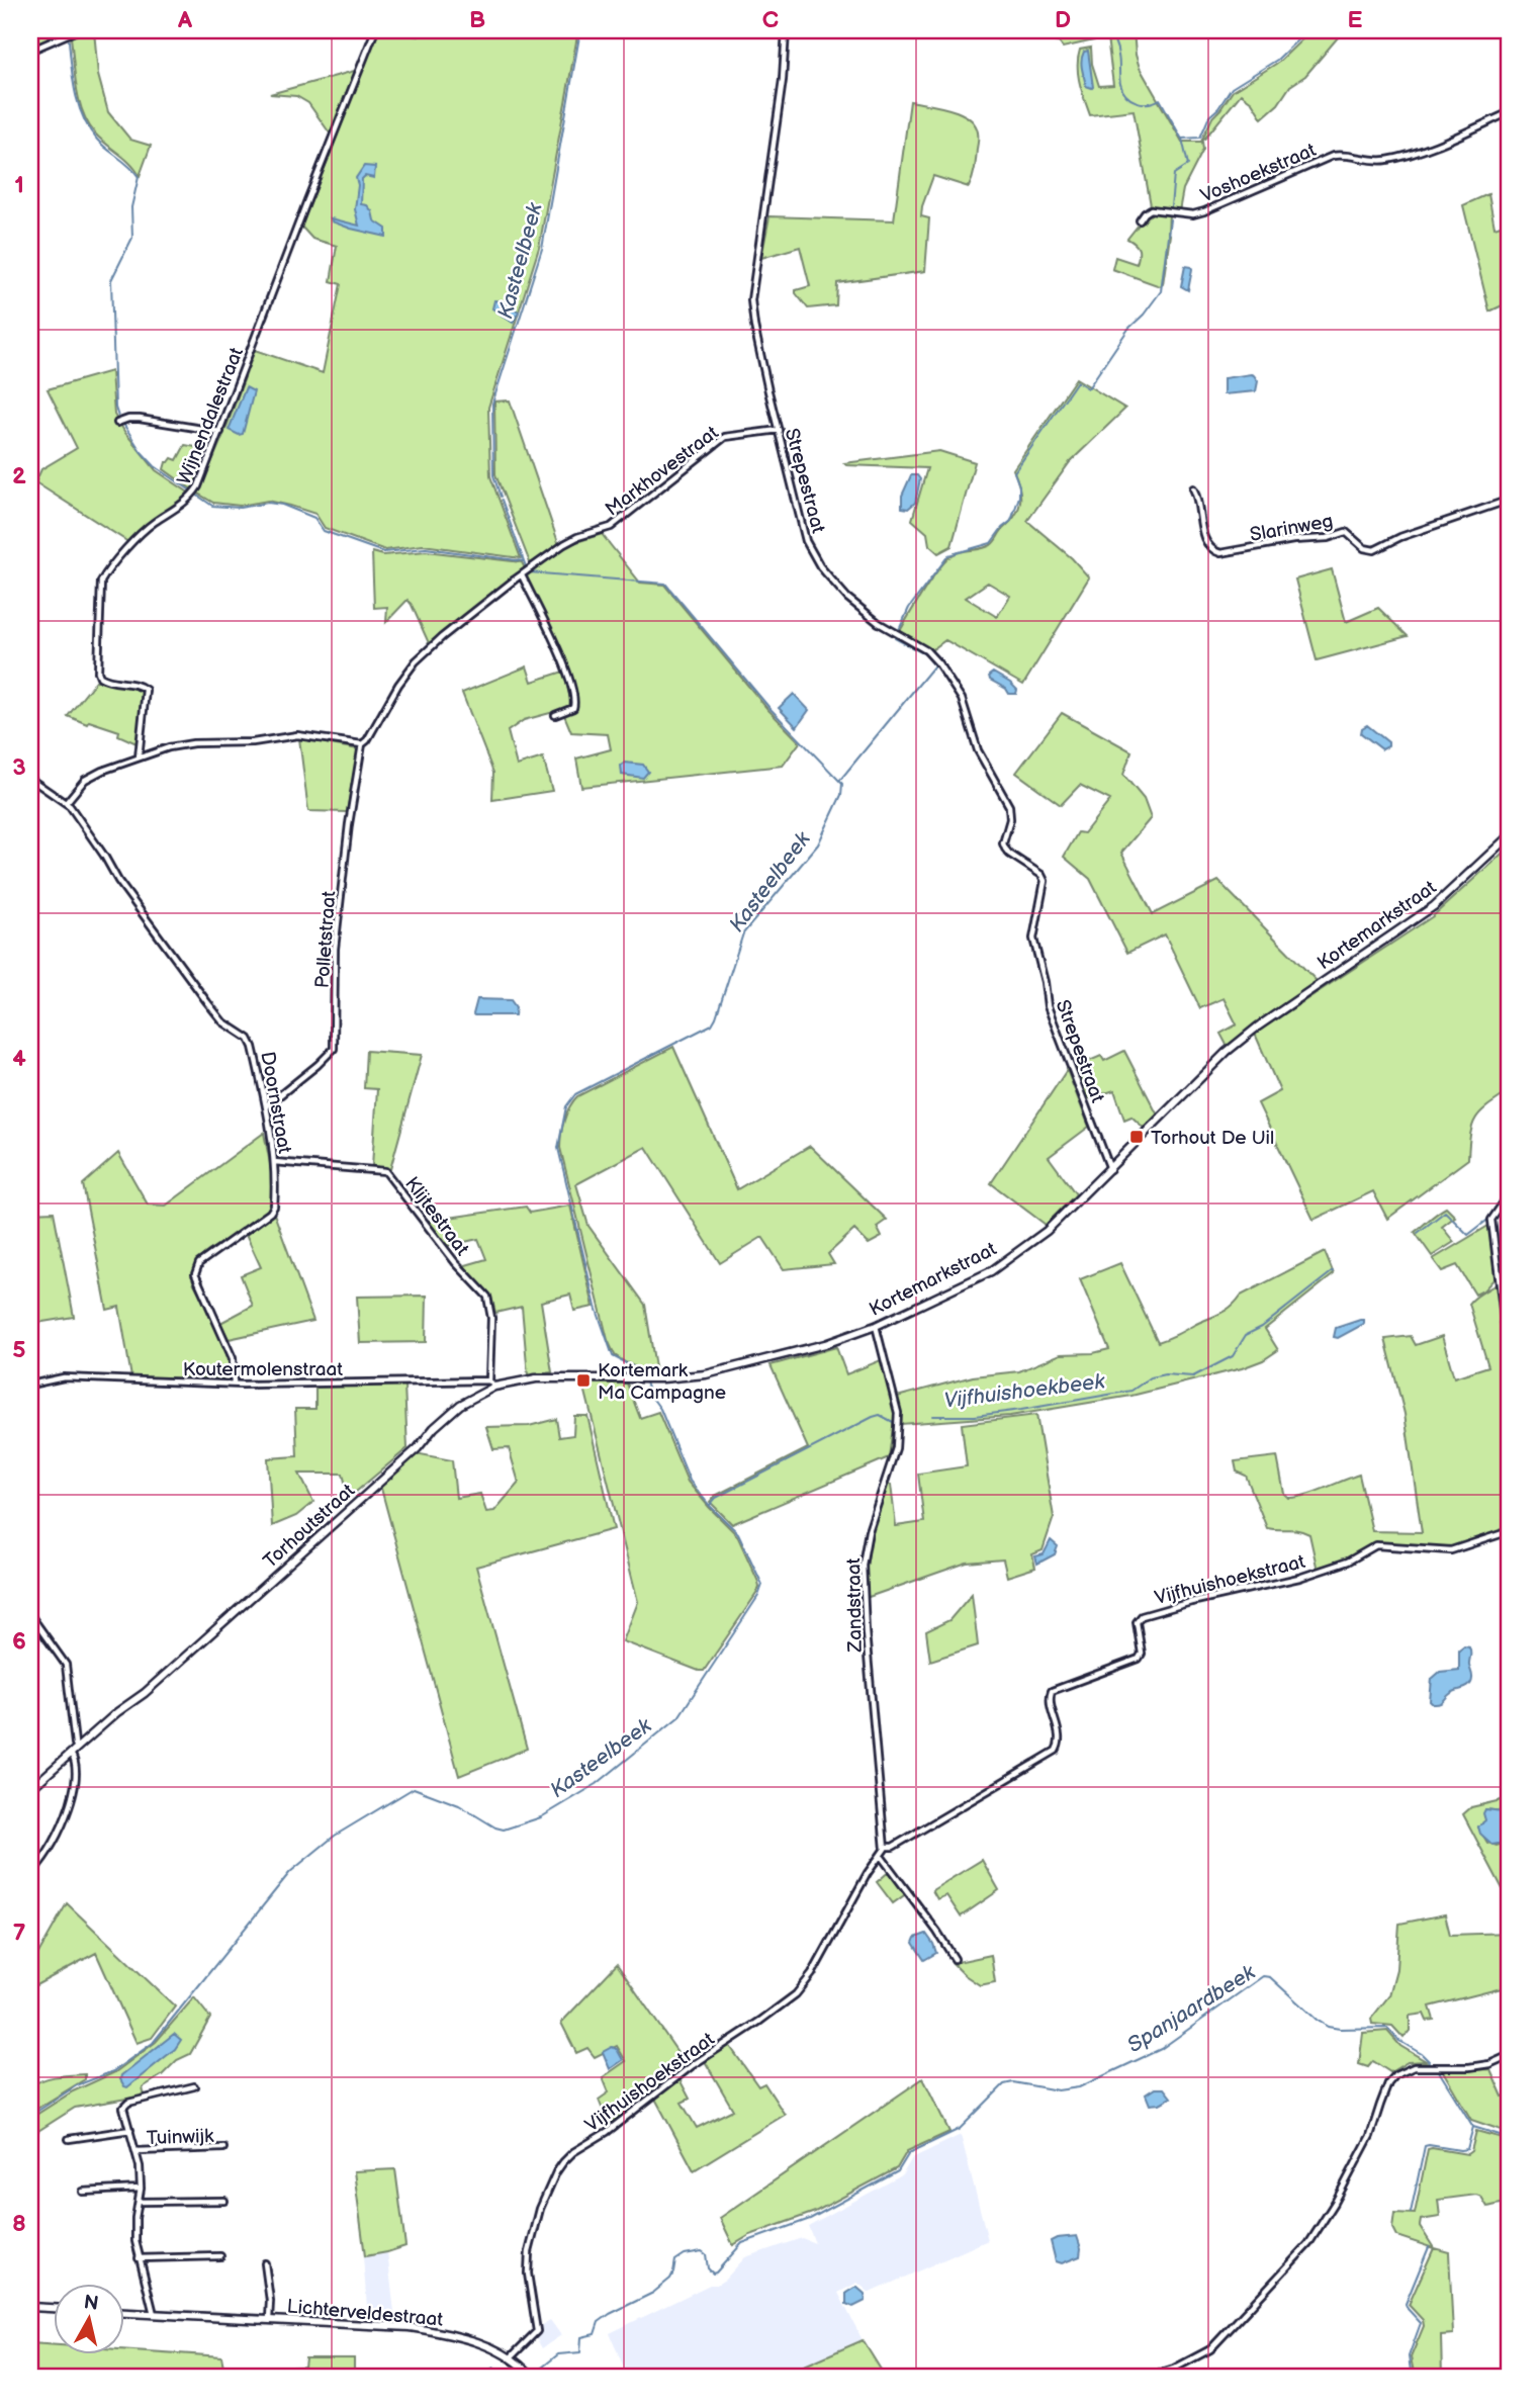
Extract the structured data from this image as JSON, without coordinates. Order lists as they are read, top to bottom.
{
  "streets": {
    "street": [
      "Voshoekstraat",
      "Wijnendalestraat",
      "Markhovestraat",
      "Strepestraat",
      "Slarinweg",
      "Kortemarkstraat",
      "Polletstraat",
      "Doornstraat",
      "Klijtestraat",
      "Koutermolenstraat",
      "Torhoutstraat",
      "Vijfhuishoekstraat",
      "Zandstraat",
      "Tuinwijk",
      "Lichterveldestraat"
    ]
  },
  "crossings": [
    ["Markhovestraat", "Strepestraat"],
    ["Markhovestraat", "Polletstraat"],
    ["Strepestraat", "Kortemarkstraat"],
    ["Kortemarkstraat", "Torhoutstraat"],
    ["Kortemarkstraat", "Zandstraat"],
    ["Polletstraat", "Doornstraat"],
    ["Doornstraat", "Klijtestraat"],
    ["Doornstraat", "Koutermolenstraat"],
    ["Klijtestraat", "Koutermolenstraat"],
    ["Klijtestraat", "Torhoutstraat"],
    ["Koutermolenstraat", "Torhoutstraat"],
    ["Vijfhuishoekstraat", "Zandstraat"],
    ["Vijfhuishoekstraat", "Lichterveldestraat"],
    ["Tuinwijk", "Lichterveldestraat"]
  ],
  "water": ["Kasteelbeek", "Vijfhuishoekbeek", "Spanjaardbeek"],
  "places": {
    "transit": ["Torhout De Uil", "Kortemark Ma Campagne"]
  },
  "north": "top",
  "grid": {
    "columns": [
      "A",
      "B",
      "C",
      "D",
      "E"
    ],
    "rows": [
      "1",
      "2",
      "3",
      "4",
      "5",
      "6",
      "7",
      "8"
    ]
  }
}
